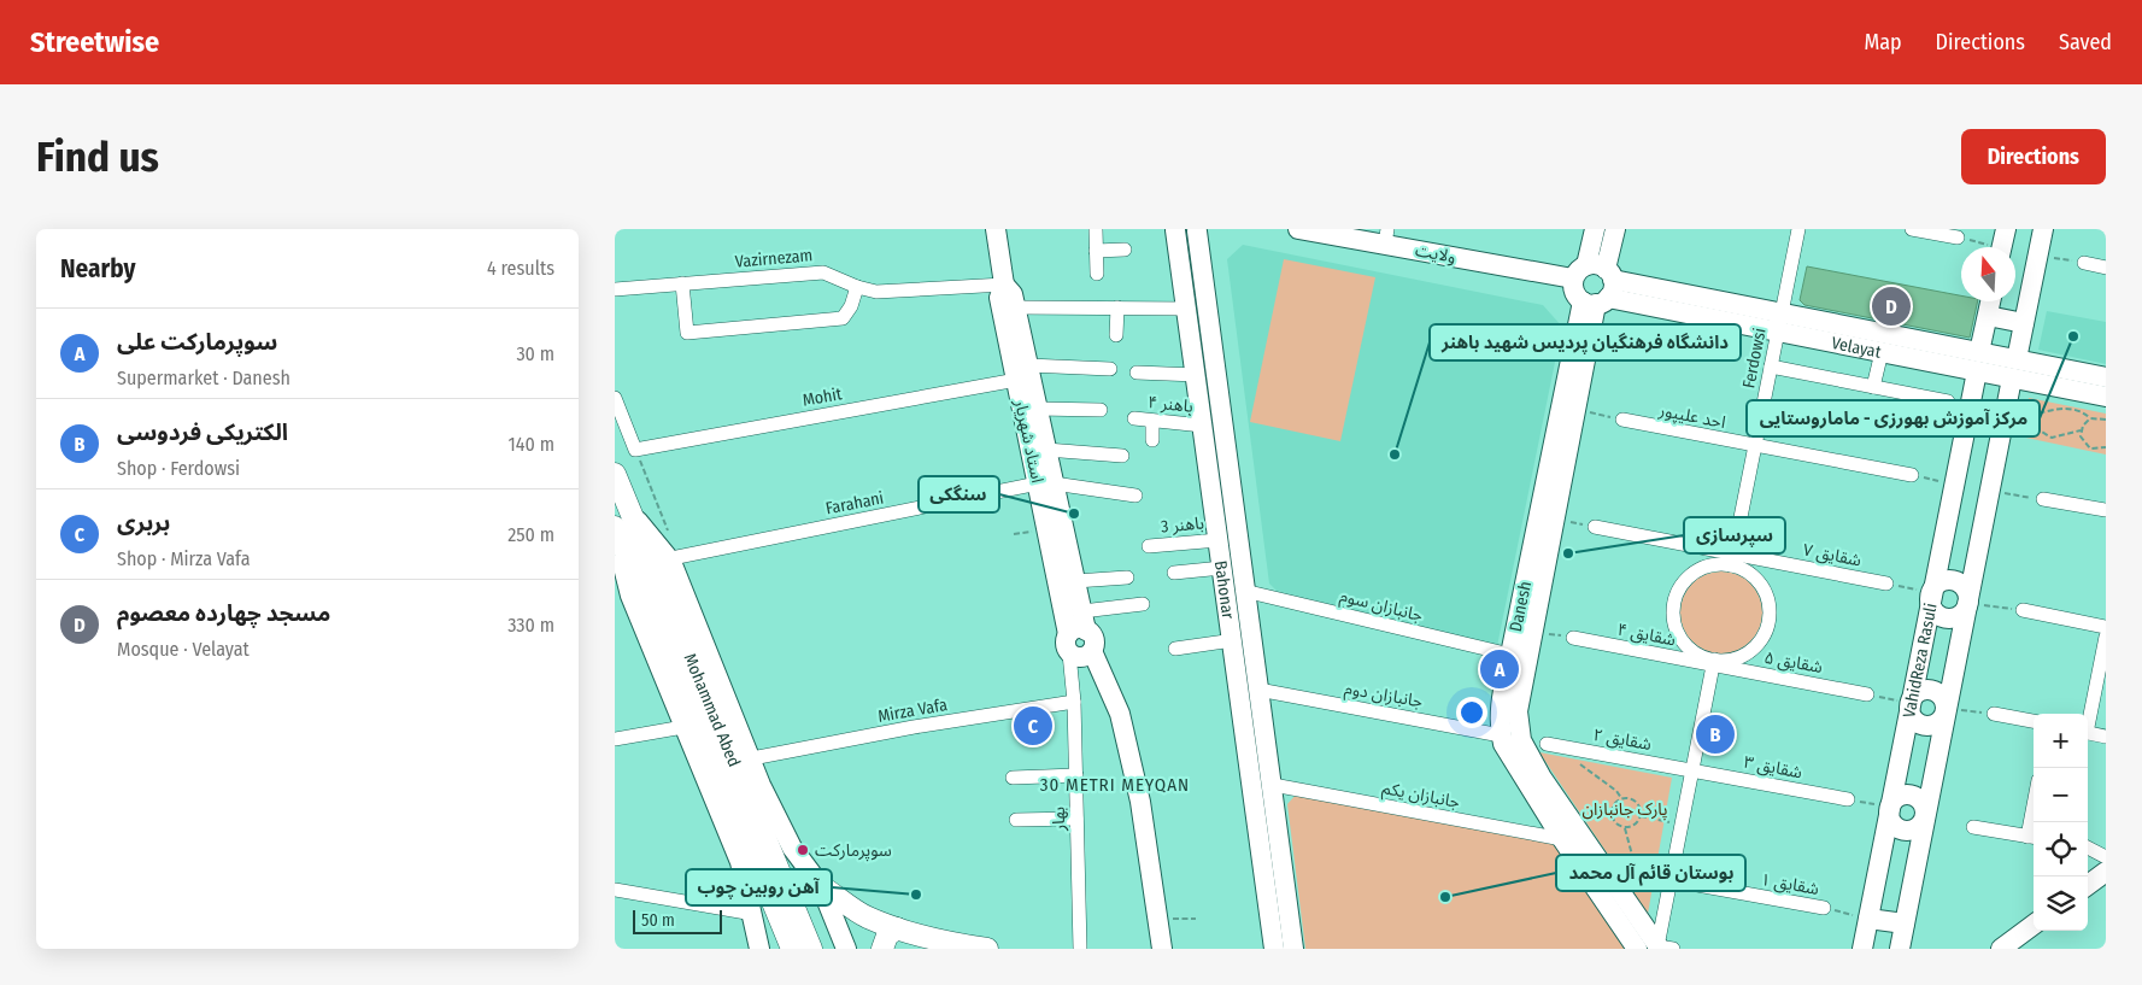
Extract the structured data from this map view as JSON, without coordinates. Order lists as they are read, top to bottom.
{
  "streets": {
    "main road": ["Mohammad Abed"],
    "street": [
      "ولایت",
      "Vazirnezam",
      "Velayat",
      "Ferdowsi",
      "Mohit",
      "باهنر ۴",
      "احد علیپور",
      "استاد شهریار",
      "Farahani",
      "باهنر 3",
      "شقایق ۷",
      "Bahonar",
      "جانبازان سوم",
      "Danesh",
      "شقایق ۴",
      "VahidReza Rasuli",
      "شقایق ۵",
      "جانبازان دوم",
      "Mirza Vafa",
      "شقایق ۲",
      "شقایق ۳",
      "جانبازان یکم",
      "بهار",
      "شقایق ۱"
    ]
  },
  "crossings": [
    ["ولایت", "Velayat"],
    ["ولایت", "Danesh"],
    ["Vazirnezam", "استاد شهریار"],
    ["Velayat", "Ferdowsi"],
    ["Velayat", "Danesh"],
    ["Velayat", "VahidReza Rasuli"],
    ["Ferdowsi", "احد علیپور"],
    ["Ferdowsi", "شقایق ۷"],
    ["Ferdowsi", "شقایق ۴"],
    ["Ferdowsi", "شقایق ۵"],
    ["Mohit", "استاد شهریار"],
    ["باهنر ۴", "Bahonar"],
    ["استاد شهریار", "Farahani"],
    ["استاد شهریار", "بهار"],
    ["باهنر 3", "Bahonar"],
    ["شقایق ۷", "شقایق ۴"],
    ["شقایق ۷", "شقایق ۵"],
    ["Bahonar", "جانبازان سوم"],
    ["Bahonar", "جانبازان دوم"],
    ["Bahonar", "جانبازان یکم"],
    ["جانبازان سوم", "Danesh"],
    ["Danesh", "جانبازان دوم"],
    ["Danesh", "جانبازان یکم"],
    ["شقایق ۴", "شقایق ۵"],
    ["VahidReza Rasuli", "شقایق ۱"],
    ["Mirza Vafa", "بهار"],
    ["شقایق ۲", "شقایق ۳"]
  ],
  "districts": ["30 METRI MEYQAN"],
  "parks": ["پارک جانبازان"],
  "places": [
    "مرکز آموزش بهورزی - ماماروستایی",
    "دانشگاه فرهنگیان پردیس شهید باهنر",
    "سنگکی",
    "سپرسازی",
    "سوپرمارکت",
    "آهن روبین چوب",
    "بوستان قائم آل محمد"
  ],
  "scale_bar": "50 m",
  "north": "top",
  "page": {
    "header": "Streetwise",
    "nav": ["Map", "Directions", "Saved"],
    "buttons": "Directions",
    "title": "Find us",
    "heading": ["Nearby", "4 results"],
    "pins": [
      "D",
      "A",
      "C",
      "B"
    ],
    "list": [
      {
        "mark": "A",
        "name": "سوپرمارکت علی",
        "note": "Supermarket · Danesh",
        "value": "30 m"
      },
      {
        "mark": "B",
        "name": "الکتریکی فردوسی",
        "note": "Shop · Ferdowsi",
        "value": "140 m"
      },
      {
        "mark": "C",
        "name": "بربری",
        "note": "Shop · Mirza Vafa",
        "value": "250 m"
      },
      {
        "mark": "D",
        "name": "مسجد چهارده معصوم",
        "note": "Mosque · Velayat",
        "value": "330 m"
      }
    ],
    "map_buttons": ["+", "−"],
    "scale": "50 m"
  }
}
